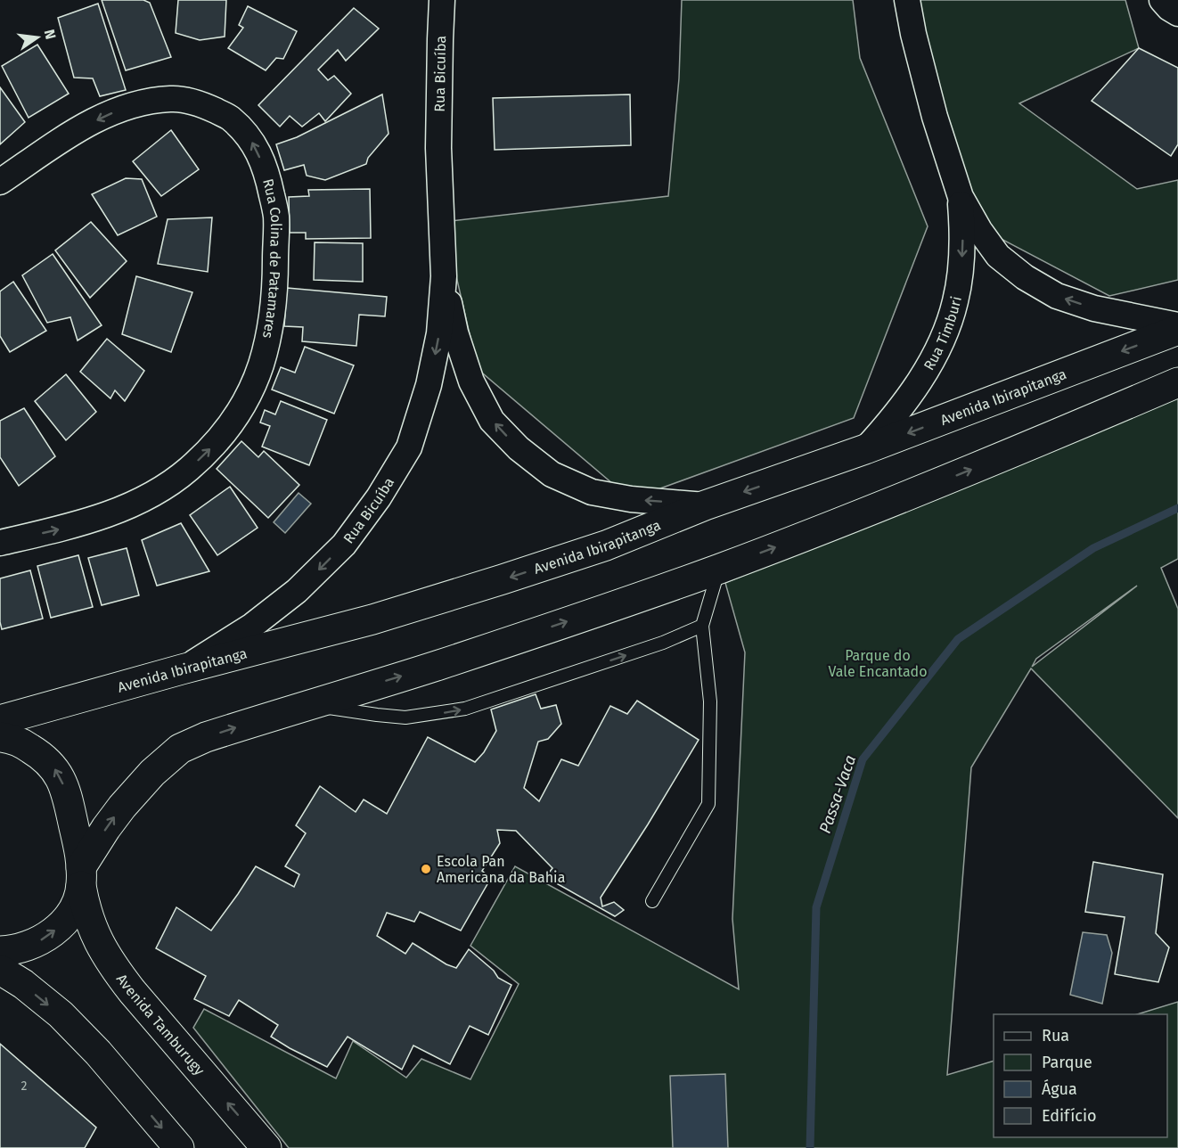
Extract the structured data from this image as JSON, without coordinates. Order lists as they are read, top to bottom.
{
  "streets": {
    "main road": ["Avenida Ibirapitanga", "Avenida Tamburugy"],
    "street": ["Rua Bicuíba", "Rua Colina de Patamares", "Rua Timburi"]
  },
  "crossings": [
    ["Rua Bicuíba", "Avenida Ibirapitanga"],
    ["Rua Timburi", "Avenida Ibirapitanga"]
  ],
  "water": ["Passa-Vaca"],
  "parks": ["Parque do Vale Encantado"],
  "places": ["Escola Pan Americana da Bahia"],
  "house_numbers": ["2"],
  "legend": [
    "Rua",
    "Parque",
    "Água",
    "Edifício"
  ],
  "north": "right"
}
